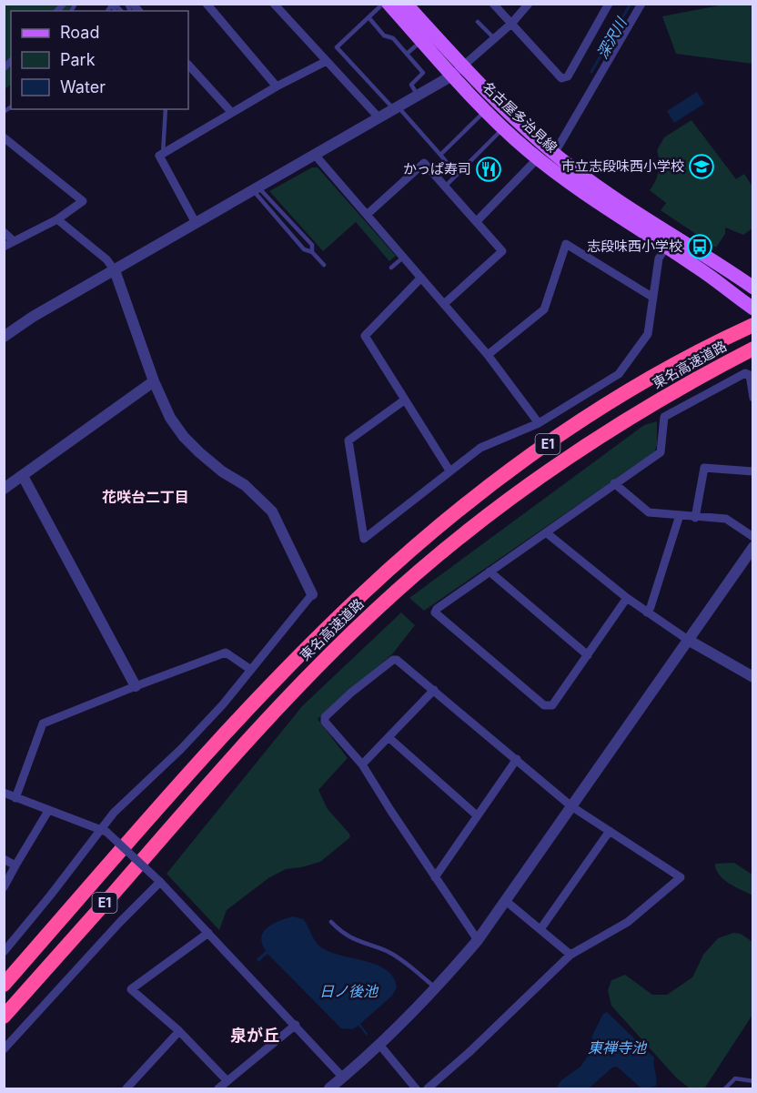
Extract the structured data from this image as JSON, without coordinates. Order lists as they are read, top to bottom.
{
  "streets": {
    "highway": ["東名高速道路", "E1"],
    "main road": ["名古屋多治見線"]
  },
  "crossings": [
    ["名古屋多治見線", "東名高速道路"]
  ],
  "districts": ["花咲台二丁目", "泉が丘"],
  "water": ["深沢川", "日ノ後池", "東禅寺池"],
  "places": {
    "school or university": ["市立志段味西小学校"],
    "restaurant": ["かっぱ寿司"],
    "bus stop": ["志段味西小学校"]
  },
  "legend": ["Road", "Park", "Water"]
}
